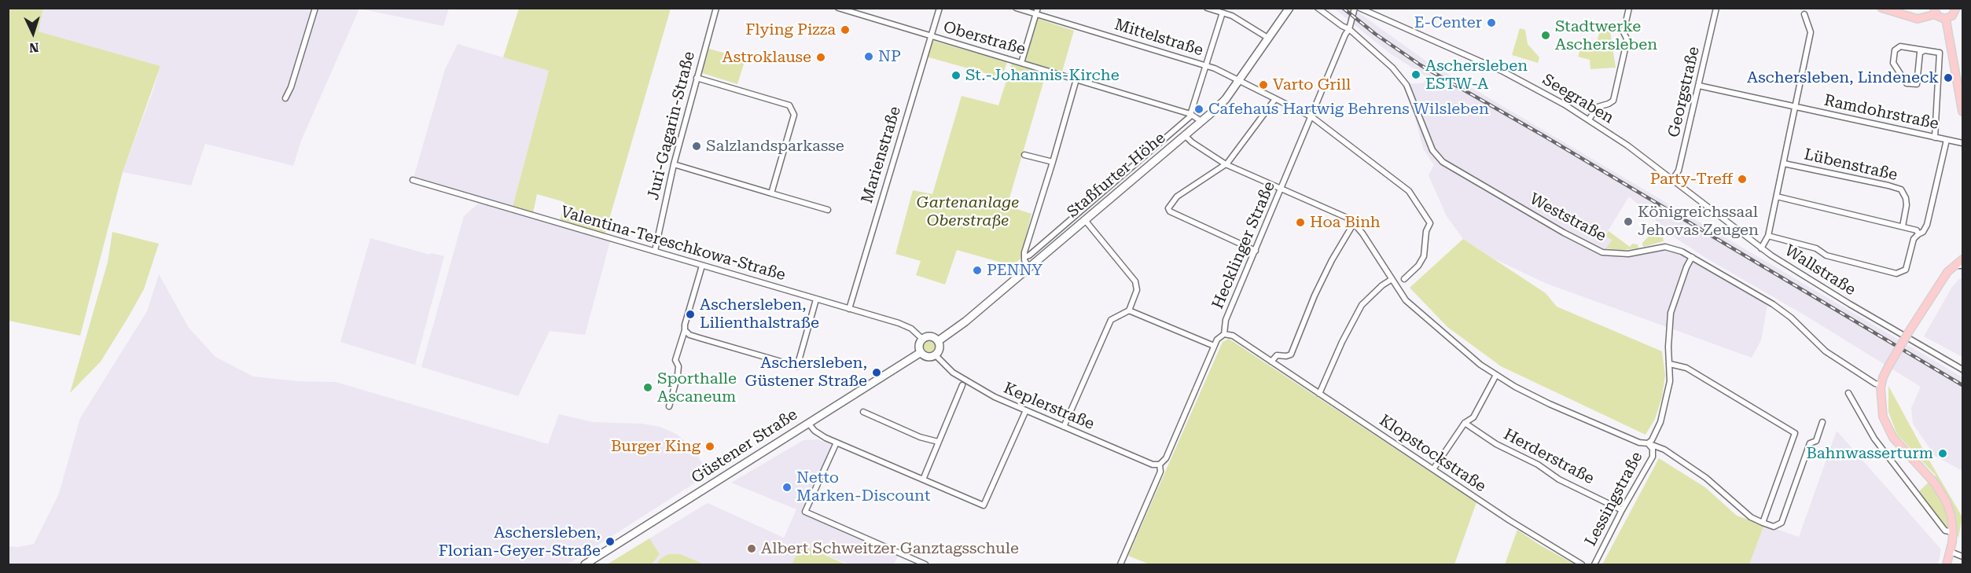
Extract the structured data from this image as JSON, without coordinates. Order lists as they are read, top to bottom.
{
  "streets": {
    "main road": ["Staßfurter Höhe", "Güstener Straße"],
    "street": [
      "Mittelstraße",
      "Oberstraße",
      "Georgstraße",
      "Seegraben",
      "Ramdohrstraße",
      "Juri-Gagarin-Straße",
      "Marienstraße",
      "Lübenstraße",
      "Weststraße",
      "Valentina-Tereschkowa-Straße",
      "Hecklinger Straße",
      "Wallstraße",
      "Keplerstraße",
      "Klopstockstraße",
      "Herderstraße",
      "Lessingstraße"
    ]
  },
  "crossings": [
    ["Mittelstraße", "Staßfurter Höhe"],
    ["Mittelstraße", "Hecklinger Straße"],
    ["Oberstraße", "Marienstraße"],
    ["Oberstraße", "Staßfurter Höhe"],
    ["Georgstraße", "Seegraben"],
    ["Georgstraße", "Ramdohrstraße"],
    ["Georgstraße", "Wallstraße"],
    ["Seegraben", "Hecklinger Straße"],
    ["Seegraben", "Wallstraße"],
    ["Ramdohrstraße", "Lübenstraße"],
    ["Ramdohrstraße", "Wallstraße"],
    ["Juri-Gagarin-Straße", "Valentina-Tereschkowa-Straße"],
    ["Marienstraße", "Valentina-Tereschkowa-Straße"],
    ["Lübenstraße", "Wallstraße"],
    ["Staßfurter Höhe", "Valentina-Tereschkowa-Straße"],
    ["Staßfurter Höhe", "Keplerstraße"],
    ["Staßfurter Höhe", "Güstener Straße"],
    ["Weststraße", "Hecklinger Straße"],
    ["Weststraße", "Lessingstraße"],
    ["Valentina-Tereschkowa-Straße", "Keplerstraße"],
    ["Valentina-Tereschkowa-Straße", "Güstener Straße"],
    ["Hecklinger Straße", "Keplerstraße"],
    ["Hecklinger Straße", "Klopstockstraße"],
    ["Keplerstraße", "Güstener Straße"],
    ["Herderstraße", "Lessingstraße"]
  ],
  "parks": ["Gartenanlage Oberstraße"],
  "places": [
    "E-Center",
    "Flying Pizza",
    "Stadtwerke Aschersleben",
    "NP",
    "Astroklause",
    "Aschersleben ESTW-A",
    "St.-Johannis-Kirche",
    "Aschersleben, Lindeneck",
    "Varto Grill",
    "Cafehaus Hartwig Behrens Wilsleben",
    "Salzlandsparkasse",
    "Party-Treff",
    "Königreichssaal Jehovas Zeugen",
    "Hoa Binh",
    "PENNY",
    "Aschersleben, Lilienthalstraße",
    "Aschersleben, Güstener Straße",
    "Sporthalle Ascaneum",
    "Burger King",
    "Bahnwasserturm",
    "Netto Marken-Discount",
    "Aschersleben, Florian-Geyer-Straße",
    "Albert Schweitzer Ganztagsschule"
  ],
  "north": "bottom"
}
